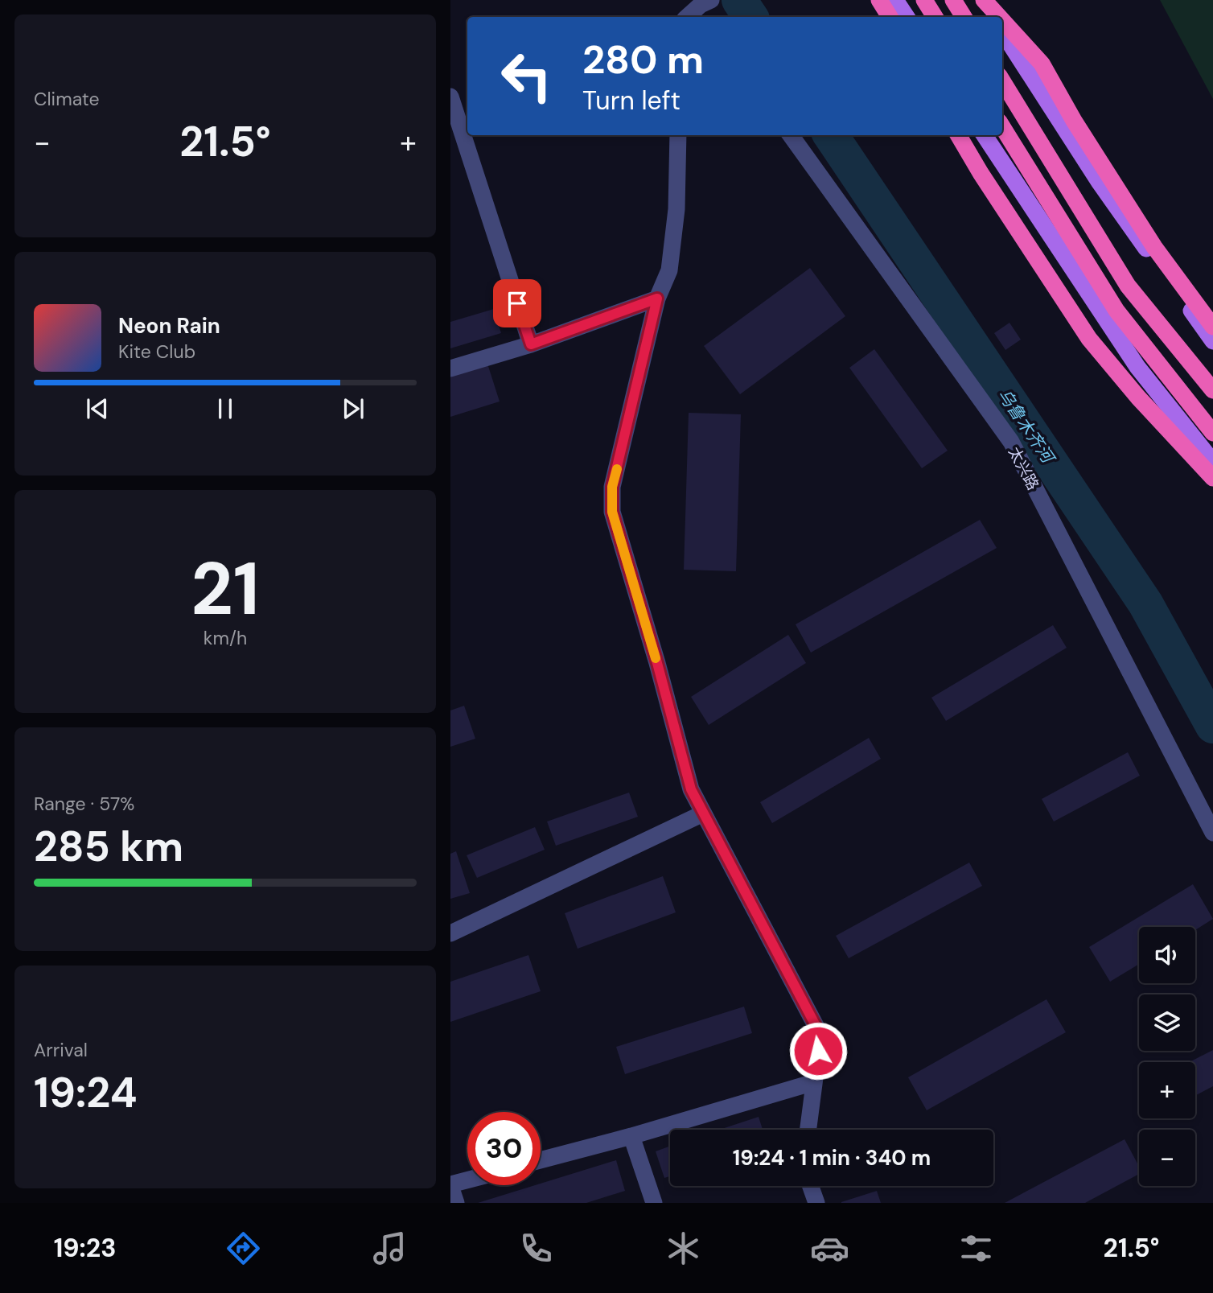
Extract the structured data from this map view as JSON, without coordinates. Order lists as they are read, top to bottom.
{
  "streets": {
    "street": ["太兴路"]
  },
  "water": ["乌鲁木齐河"],
  "page": {
    "tile": [
      "Climate",
      ["21", "km/h"],
      ["Range · 57%", "285 km"],
      ["Arrival", "19:24"]
    ],
    "turn": ["280 m", "Turn left"],
    "heat": ["−", "21.5°", "+"],
    "song": ["Neon Rain", "Kite Club"],
    "map_buttons": ["+", "−"],
    "limit": "30",
    "trip": "19:24 · 1 min · 340 m",
    "tabs": ["19:23", "21.5°"]
  }
}
